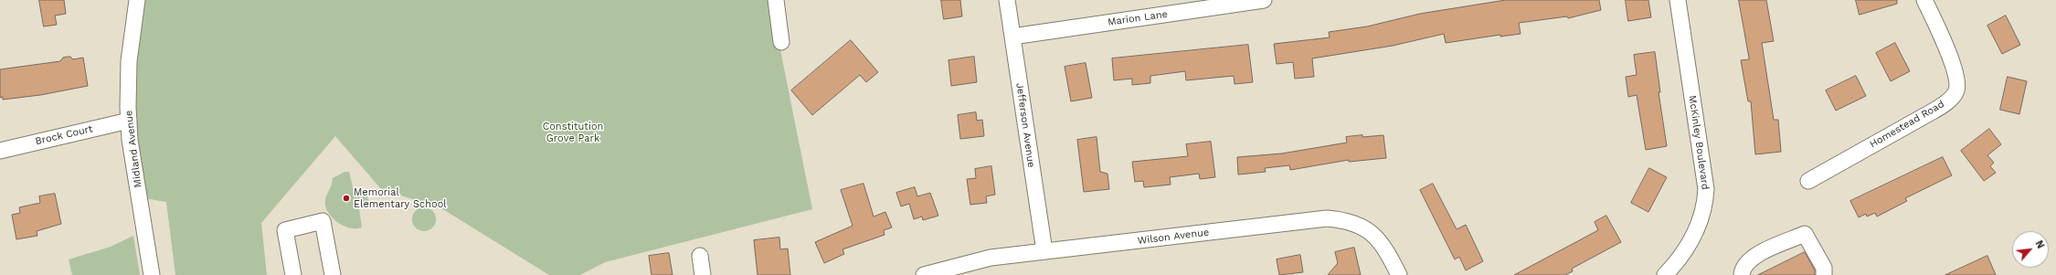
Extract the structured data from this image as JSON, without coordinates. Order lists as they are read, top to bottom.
{
  "streets": {
    "street": [
      "Marion Lane",
      "Homestead Road",
      "Jefferson Avenue",
      "Brock Court",
      "McKinley Boulevard",
      "Midland Avenue",
      "Wilson Avenue"
    ]
  },
  "crossings": [
    ["Marion Lane", "Jefferson Avenue"],
    ["Jefferson Avenue", "Wilson Avenue"],
    ["Brock Court", "Midland Avenue"]
  ],
  "parks": ["Constitution Grove Park"],
  "places": ["Memorial Elementary School"],
  "north": "top right"
}
